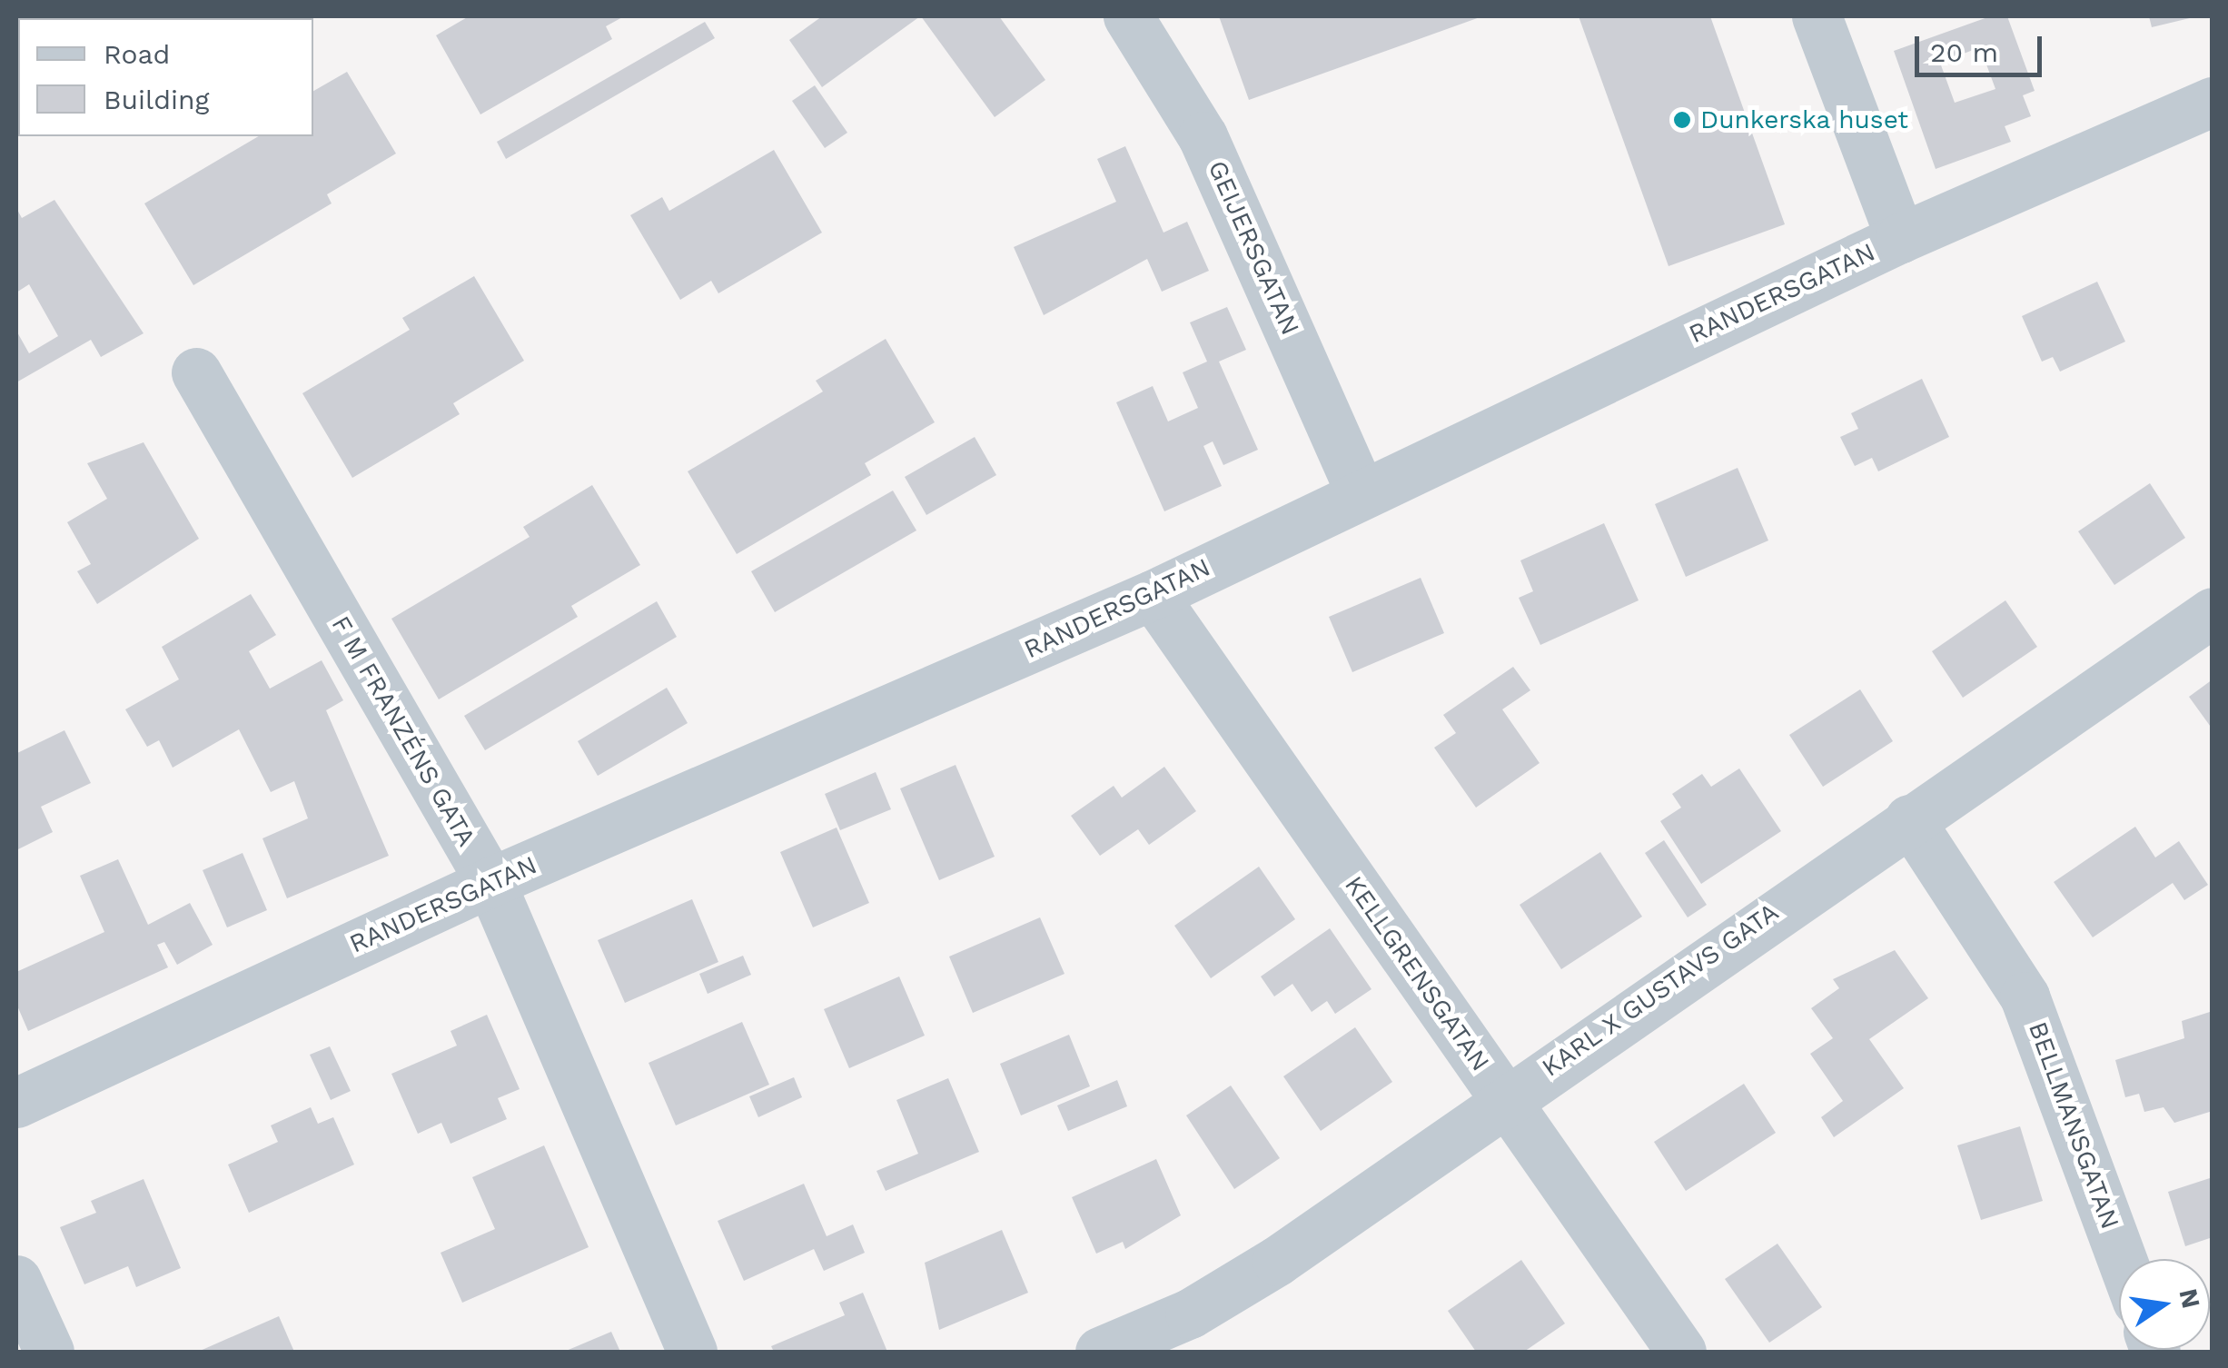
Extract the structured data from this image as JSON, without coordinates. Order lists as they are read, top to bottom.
{
  "streets": {
    "street": [
      "GEIJERSGATAN",
      "RANDERSGATAN",
      "F M FRANZÉNS GATA",
      "KELLGRENSGATAN",
      "KARL X GUSTAVS GATA",
      "BELLMANSGATAN"
    ]
  },
  "crossings": [
    ["GEIJERSGATAN", "RANDERSGATAN"],
    ["RANDERSGATAN", "F M FRANZÉNS GATA"],
    ["RANDERSGATAN", "KELLGRENSGATAN"],
    ["KELLGRENSGATAN", "KARL X GUSTAVS GATA"],
    ["KARL X GUSTAVS GATA", "BELLMANSGATAN"]
  ],
  "places": ["Dunkerska huset"],
  "legend": ["Road", "Building"],
  "scale_bar": "20 m",
  "north": "right"
}
